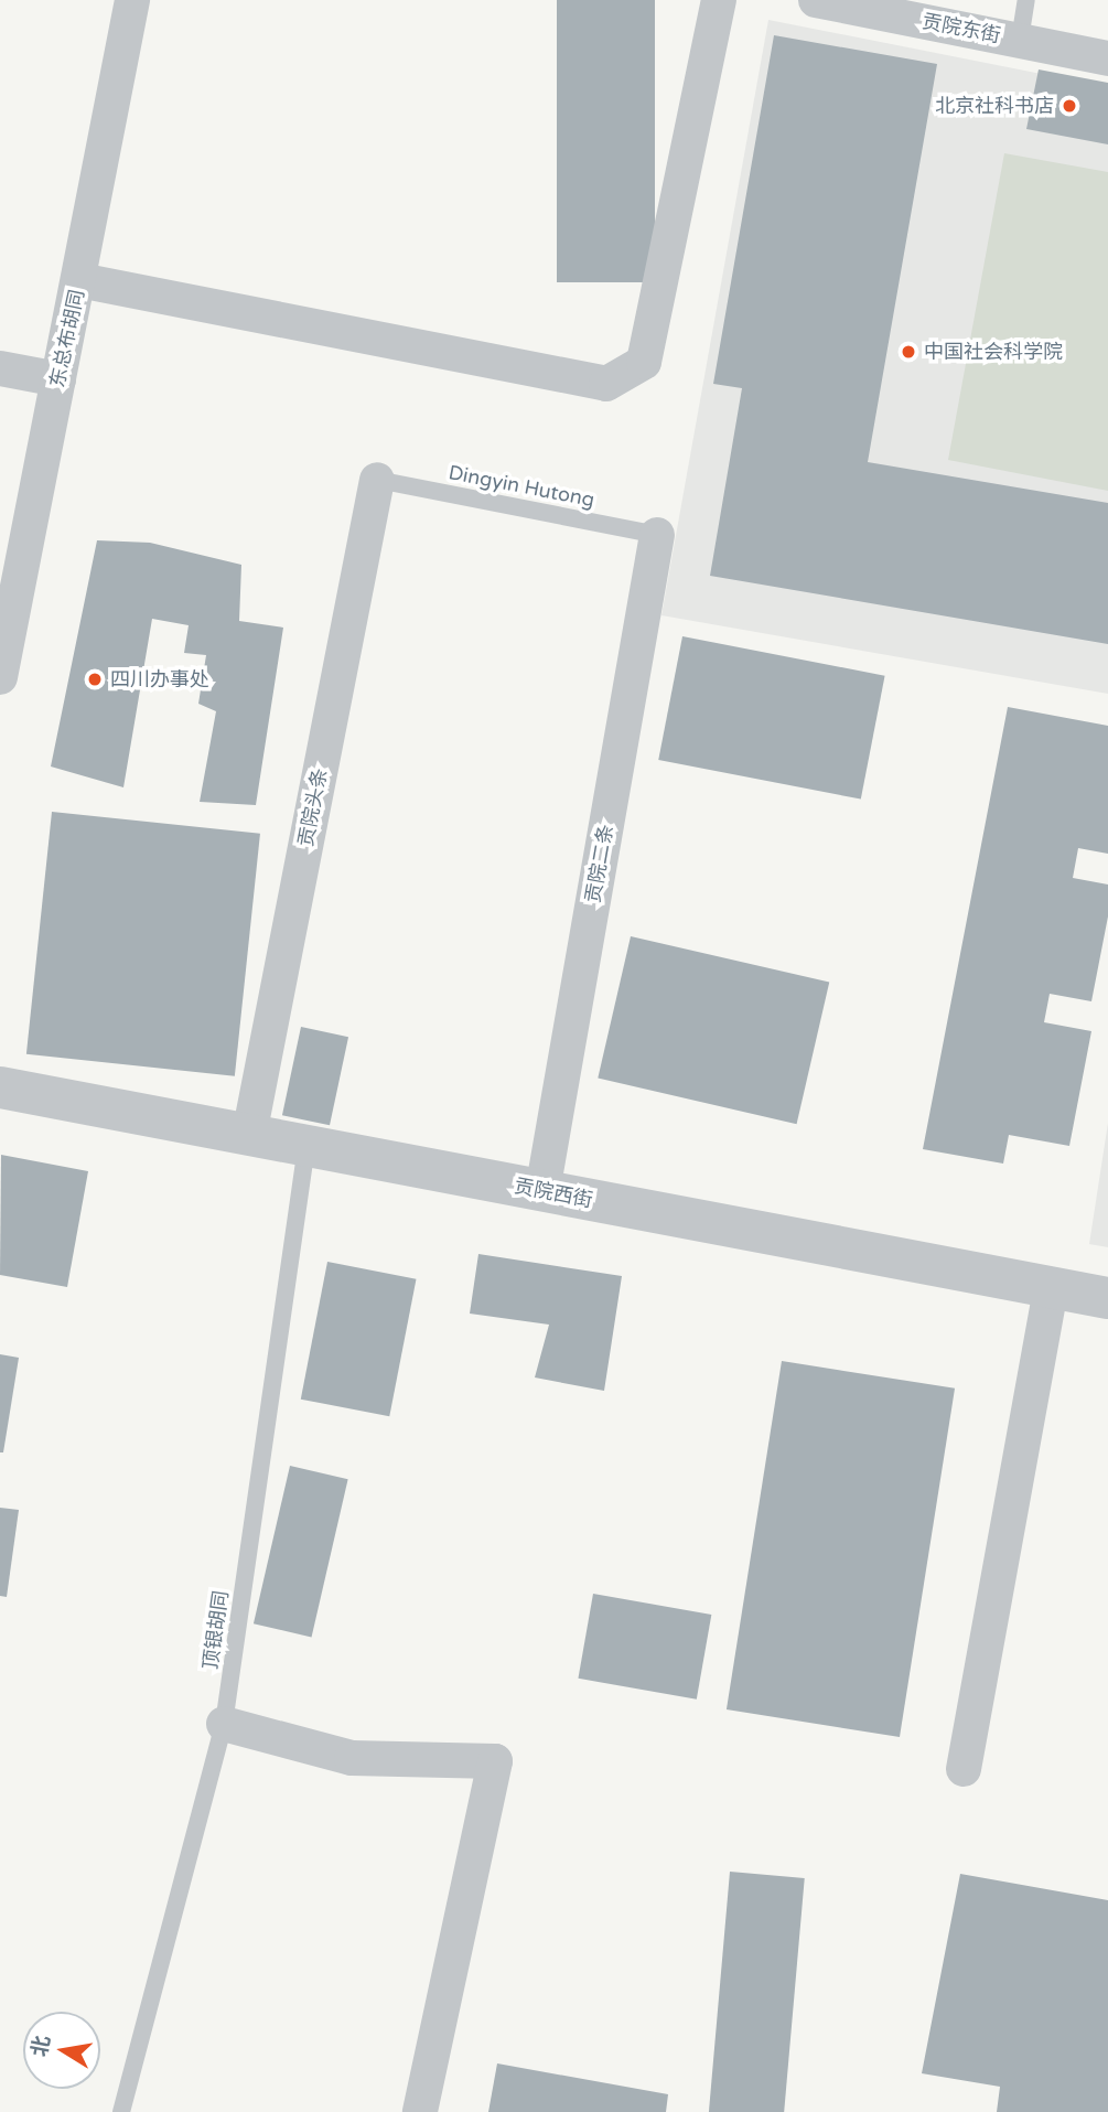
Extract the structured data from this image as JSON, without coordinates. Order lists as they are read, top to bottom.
{
  "streets": {
    "street": [
      "贡院东街",
      "东总布胡同",
      "贡院头条",
      "贡院二条",
      "贡院西街"
    ],
    "lane": ["Dingyin Hutong", "顶银胡同"]
  },
  "crossings": [
    ["Dingyin Hutong", "贡院头条"],
    ["Dingyin Hutong", "贡院二条"],
    ["贡院头条", "贡院西街"],
    ["贡院二条", "贡院西街"],
    ["贡院西街", "顶银胡同"]
  ],
  "places": ["北京社科书店", "中国社会科学院", "四川办事处"],
  "north": "left"
}
